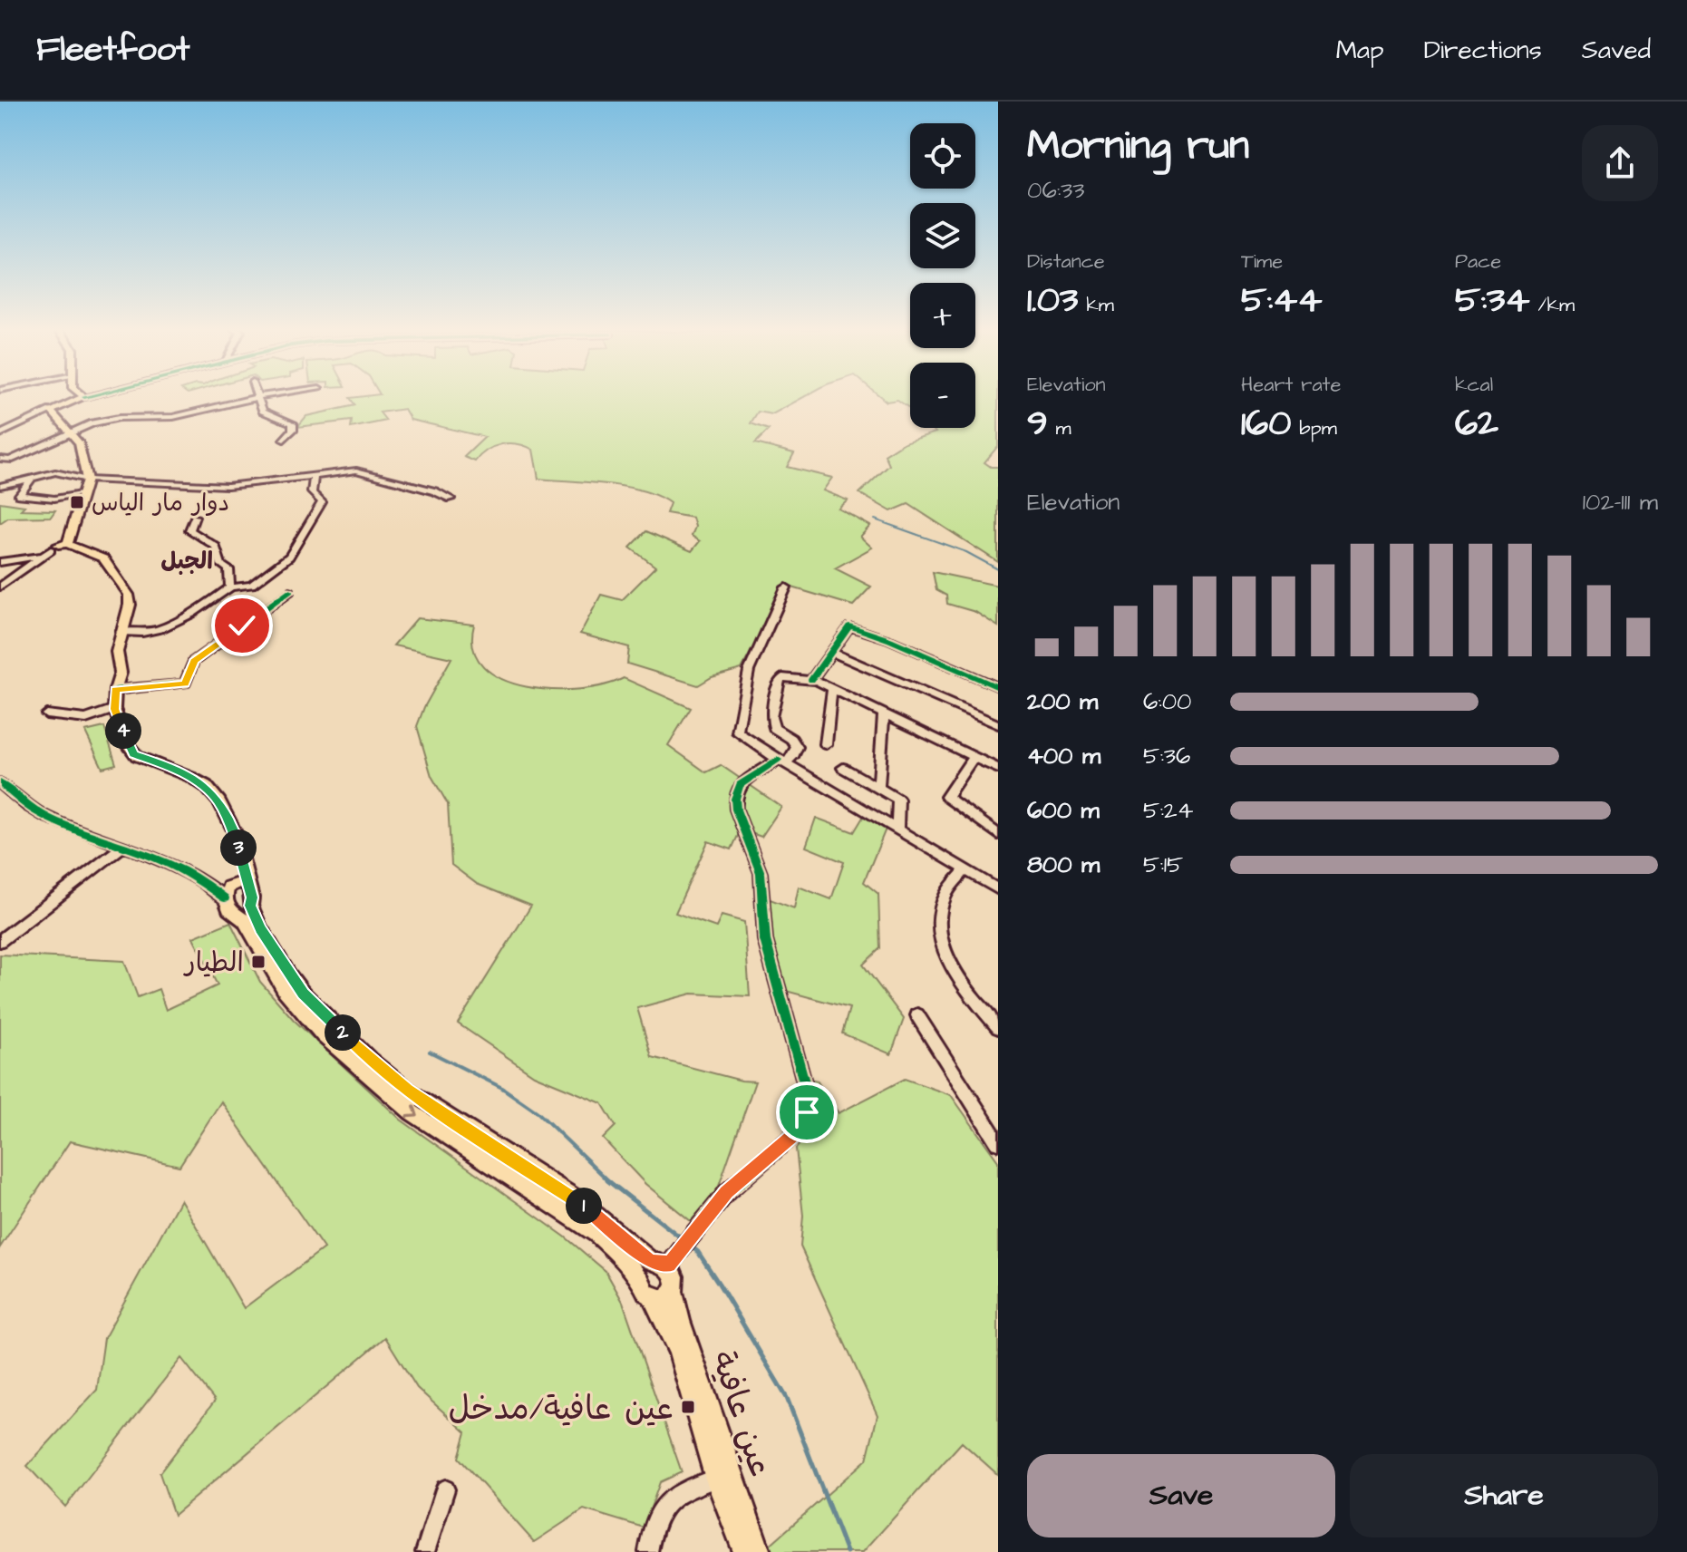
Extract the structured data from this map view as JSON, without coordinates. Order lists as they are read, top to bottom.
{
  "streets": {
    "main road": ["عين عافية"]
  },
  "districts": ["الجبل"],
  "places": {
    "transit": ["دوار مار الياس", "الطيار", "عين عافية/مدخل"]
  },
  "page": {
    "header": "Fleetfoot",
    "nav": ["Map", "Directions", "Saved"],
    "heading": ["Morning run", "06:33"],
    "map_buttons": ["+", "−"],
    "stats": [
      ["Distance", "1.03 km"],
      ["Time", "5:44"],
      ["Pace", "5:34 /km"],
      ["Elevation", "9 m"],
      ["Heart rate", "160 bpm"],
      ["kcal", "62"]
    ],
    "chart": ["Elevation", "102–111 m"],
    "list": [
      {
        "name": "200 m",
        "note": "6:00"
      },
      {
        "name": "400 m",
        "note": "5:36"
      },
      {
        "name": "600 m",
        "note": "5:24"
      },
      {
        "name": "800 m",
        "note": "5:15"
      }
    ],
    "pins": [
      "4",
      "3",
      "2",
      "1"
    ],
    "buttons": ["Save", "Share"]
  }
}
